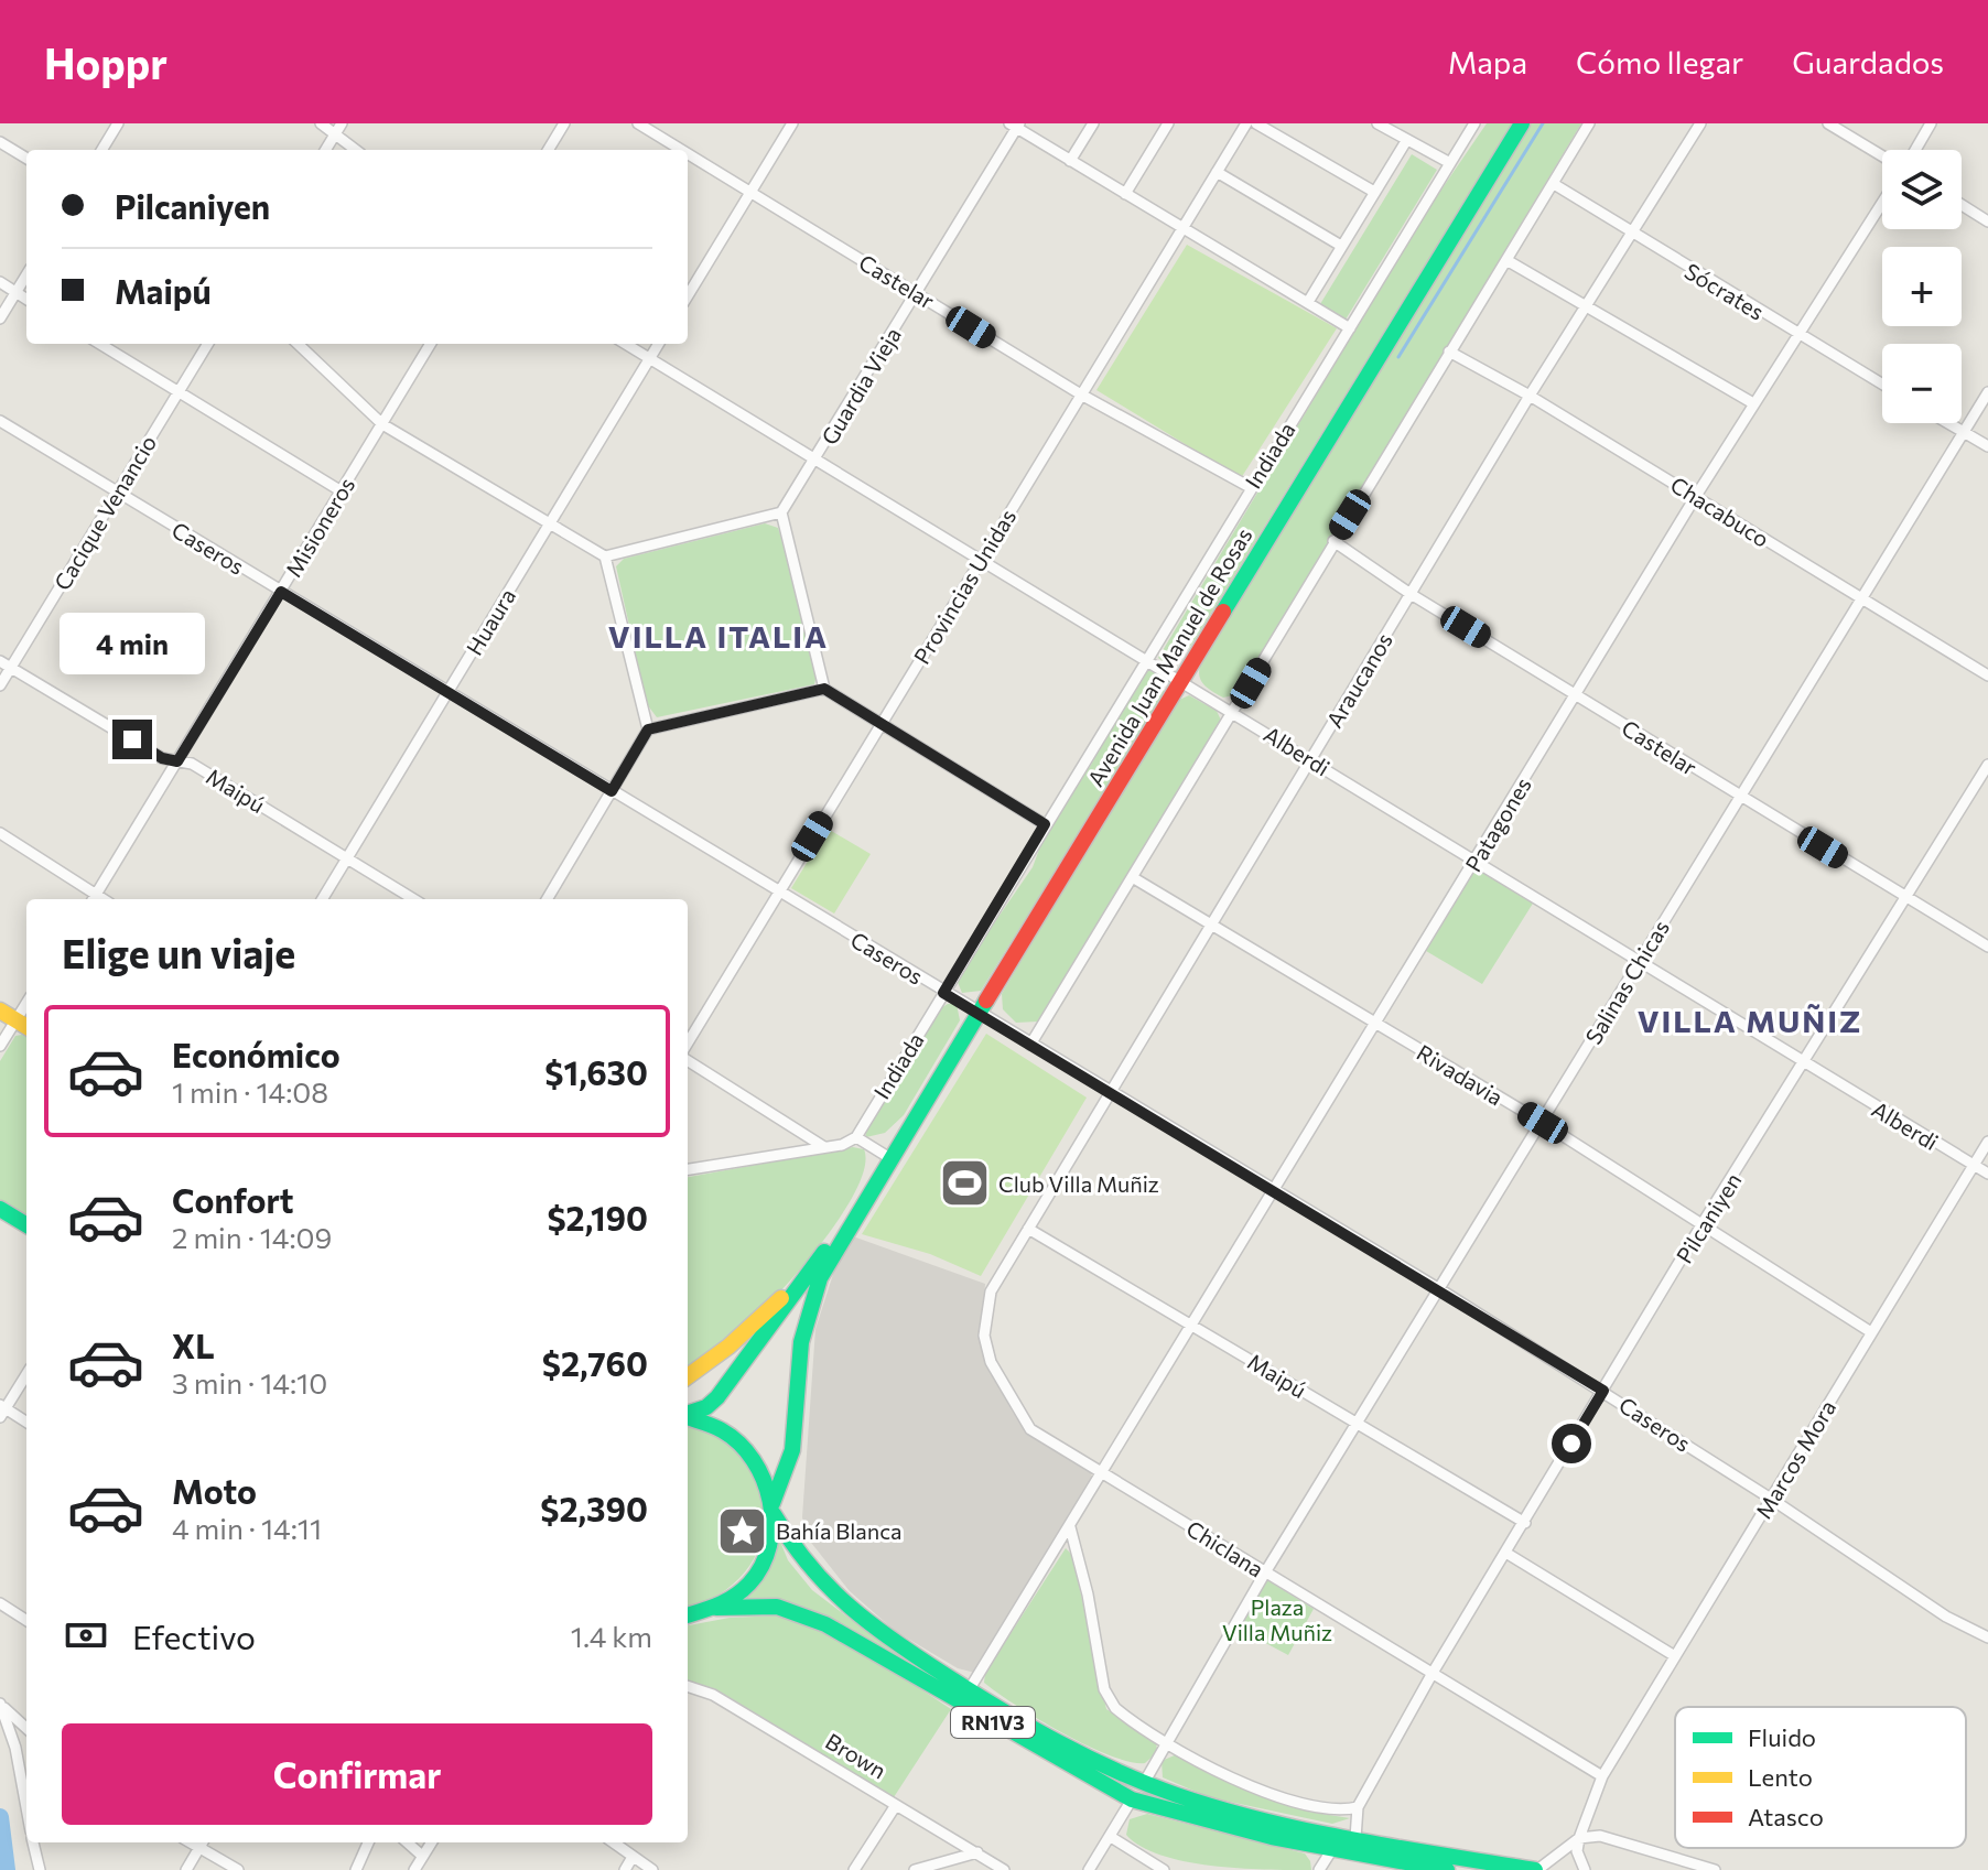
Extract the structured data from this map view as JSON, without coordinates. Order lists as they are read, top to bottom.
{
  "streets": {
    "main road": ["Avenida Juan Manuel de Rosas", "RN1V3"],
    "street": [
      "Castelar",
      "Sócrates",
      "Guardia Vieja",
      "Indiada",
      "Chacabuco",
      "Cacique Venancio",
      "Misioneros",
      "Caseros",
      "Provincias Unidas",
      "Huaura",
      "Araucanos",
      "Alberdi",
      "Maipú",
      "Patagones",
      "Salinas Chicas",
      "Rivadavia",
      "Pilcaniyen",
      "Marcos Mora",
      "Chiclana",
      "Brown"
    ]
  },
  "crossings": [
    ["Castelar", "Guardia Vieja"],
    ["Castelar", "Indiada"],
    ["Castelar", "Provincias Unidas"],
    ["Castelar", "Araucanos"],
    ["Castelar", "Patagones"],
    ["Castelar", "Salinas Chicas"],
    ["Castelar", "Pilcaniyen"],
    ["Sócrates", "Araucanos"],
    ["Sócrates", "Patagones"],
    ["Guardia Vieja", "Alberdi"],
    ["Indiada", "Caseros"],
    ["Indiada", "Alberdi"],
    ["Chacabuco", "Araucanos"],
    ["Chacabuco", "Patagones"],
    ["Chacabuco", "Salinas Chicas"],
    ["Cacique Venancio", "Caseros"],
    ["Cacique Venancio", "Maipú"],
    ["Misioneros", "Caseros"],
    ["Misioneros", "Maipú"],
    ["Caseros", "Provincias Unidas"],
    ["Caseros", "Huaura"],
    ["Caseros", "Avenida Juan Manuel de Rosas"],
    ["Caseros", "Araucanos"],
    ["Caseros", "Patagones"],
    ["Caseros", "Salinas Chicas"],
    ["Caseros", "Pilcaniyen"],
    ["Caseros", "Marcos Mora"],
    ["Provincias Unidas", "Alberdi"],
    ["Huaura", "Alberdi"],
    ["Huaura", "Maipú"],
    ["Avenida Juan Manuel de Rosas", "Alberdi"],
    ["Avenida Juan Manuel de Rosas", "RN1V3"],
    ["Araucanos", "Alberdi"],
    ["Araucanos", "Maipú"],
    ["Araucanos", "Rivadavia"],
    ["Araucanos", "Chiclana"],
    ["Alberdi", "Patagones"],
    ["Alberdi", "Salinas Chicas"],
    ["Alberdi", "Pilcaniyen"],
    ["Alberdi", "Marcos Mora"],
    ["Maipú", "Patagones"],
    ["Maipú", "Salinas Chicas"],
    ["Maipú", "Pilcaniyen"],
    ["Patagones", "Rivadavia"],
    ["Patagones", "Chiclana"],
    ["Patagones", "RN1V3"],
    ["Salinas Chicas", "Rivadavia"],
    ["Salinas Chicas", "Chiclana"],
    ["Salinas Chicas", "RN1V3"],
    ["Rivadavia", "Pilcaniyen"],
    ["Rivadavia", "Marcos Mora"],
    ["Pilcaniyen", "Chiclana"],
    ["Marcos Mora", "Chiclana"]
  ],
  "districts": ["VILLA ITALIA", "VILLA MUÑIZ"],
  "parks": ["Plaza Villa Muñiz"],
  "places": {
    "sports": ["Club Villa Muñiz"],
    "place": ["Bahía Blanca"]
  },
  "legend": ["Fluido", "Lento", "Atasco"],
  "page": {
    "header": "Hoppr",
    "nav": ["Mapa", "Cómo llegar", "Guardados"],
    "map_buttons": ["+", "−"],
    "banner": ["Pilcaniyen", "Maipú"],
    "bubble": "4 min",
    "heading": "Elige un viaje",
    "list": [
      {
        "name": "Económico",
        "note": "1 min · 14:08",
        "value": "$1,630"
      },
      {
        "name": "Confort",
        "note": "2 min · 14:09",
        "value": "$2,190"
      },
      {
        "name": "XL",
        "note": "3 min · 14:10",
        "value": "$2,760"
      },
      {
        "name": "Moto",
        "note": "4 min · 14:11",
        "value": "$2,390"
      }
    ],
    "pay": ["Efectivo", "1.4 km"],
    "buttons": "Confirmar"
  }
}
